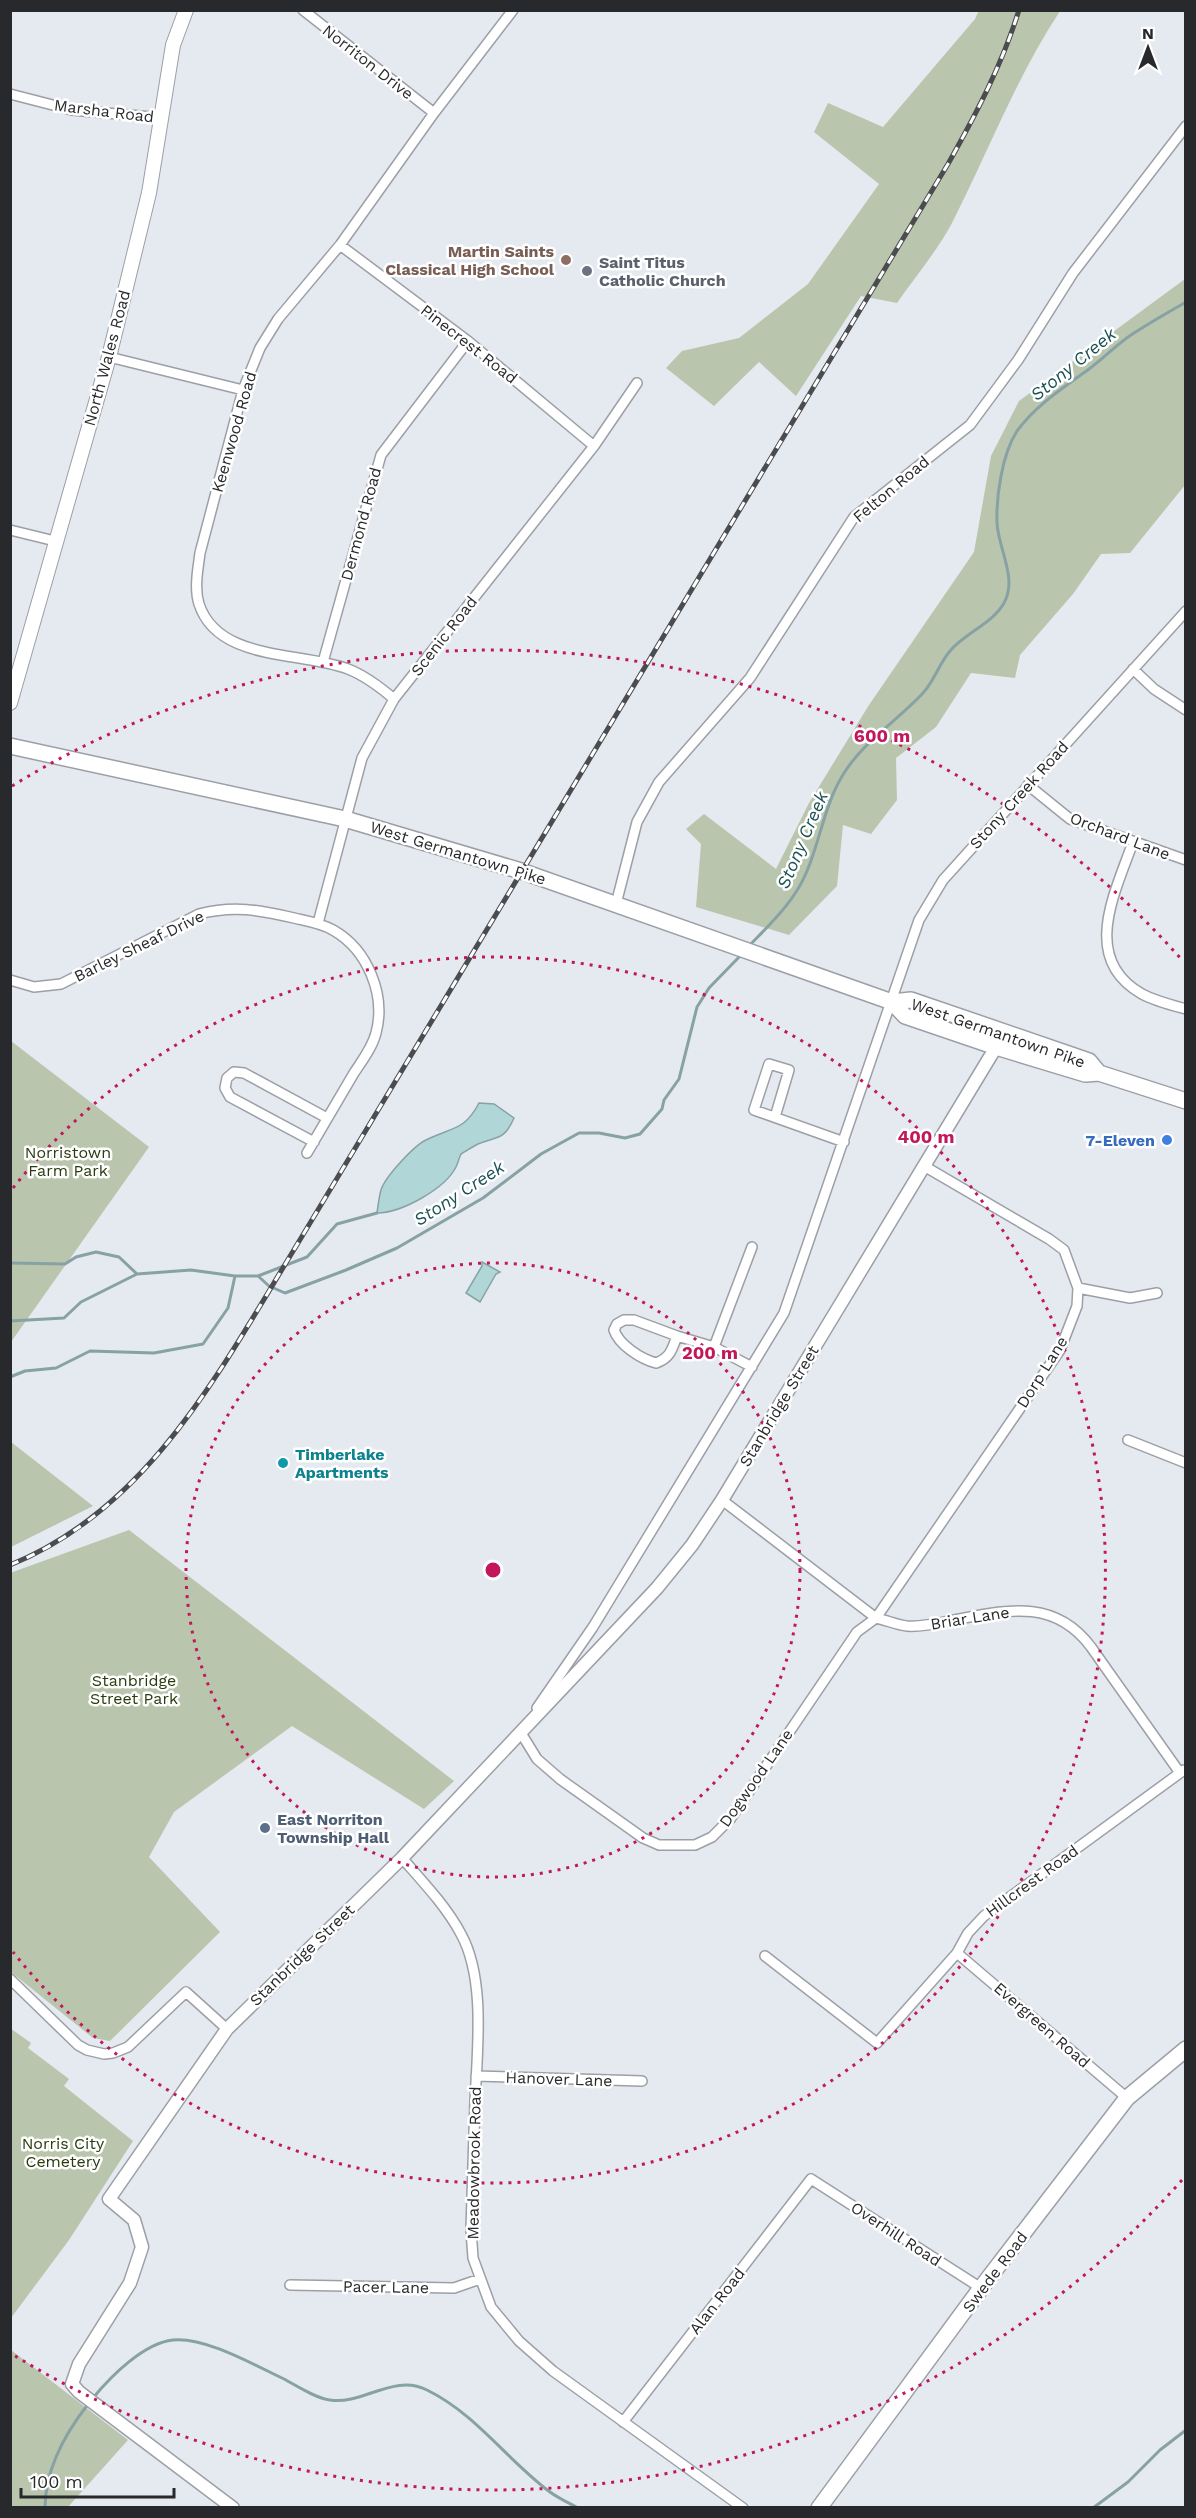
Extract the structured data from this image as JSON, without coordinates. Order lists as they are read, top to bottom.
{
  "streets": {
    "main road": ["North Wales Road", "West Germantown Pike", "Swede Road"],
    "street": [
      "Norriton Drive",
      "Marsha Road",
      "Pinecrest Road",
      "Keenwood Road",
      "Felton Road",
      "Dermond Road",
      "Scenic Road",
      "Stony Creek Road",
      "Orchard Lane",
      "Barley Sheaf Drive",
      "Dorp Lane",
      "Stanbridge Street",
      "Briar Lane",
      "Dogwood Lane",
      "Hillcrest Road",
      "Evergreen Road",
      "Hanover Lane",
      "Meadowbrook Road",
      "Overhill Road",
      "Pacer Lane",
      "Alan Road"
    ]
  },
  "crossings": [
    ["Norriton Drive", "Keenwood Road"],
    ["Marsha Road", "North Wales Road"],
    ["Pinecrest Road", "Keenwood Road"],
    ["Pinecrest Road", "Dermond Road"],
    ["Pinecrest Road", "Scenic Road"],
    ["Keenwood Road", "Dermond Road"],
    ["Keenwood Road", "Scenic Road"],
    ["Felton Road", "West Germantown Pike"],
    ["Scenic Road", "West Germantown Pike"],
    ["Scenic Road", "Barley Sheaf Drive"],
    ["Stony Creek Road", "Orchard Lane"],
    ["Stony Creek Road", "West Germantown Pike"],
    ["Stony Creek Road", "Stanbridge Street"],
    ["West Germantown Pike", "Stanbridge Street"],
    ["Dorp Lane", "Briar Lane"],
    ["Dorp Lane", "Dogwood Lane"],
    ["Stanbridge Street", "Briar Lane"],
    ["Stanbridge Street", "Dogwood Lane"],
    ["Stanbridge Street", "Meadowbrook Road"],
    ["Briar Lane", "Dogwood Lane"],
    ["Briar Lane", "Hillcrest Road"],
    ["Hillcrest Road", "Evergreen Road"],
    ["Evergreen Road", "Swede Road"],
    ["Hanover Lane", "Meadowbrook Road"],
    ["Meadowbrook Road", "Pacer Lane"],
    ["Meadowbrook Road", "Alan Road"],
    ["Overhill Road", "Swede Road"],
    ["Overhill Road", "Alan Road"]
  ],
  "water": ["Stony Creek"],
  "parks": ["Norristown Farm Park", "Stanbridge Street Park", "Norris City Cemetery"],
  "places": [
    "Martin Saints Classical High School",
    "Saint Titus Catholic Church",
    "7-Eleven",
    "Timberlake Apartments",
    "East Norriton Township Hall"
  ],
  "scale_bar": "100 m",
  "north": "top",
  "rings": ["600 m", "400 m", "200 m"]
}
